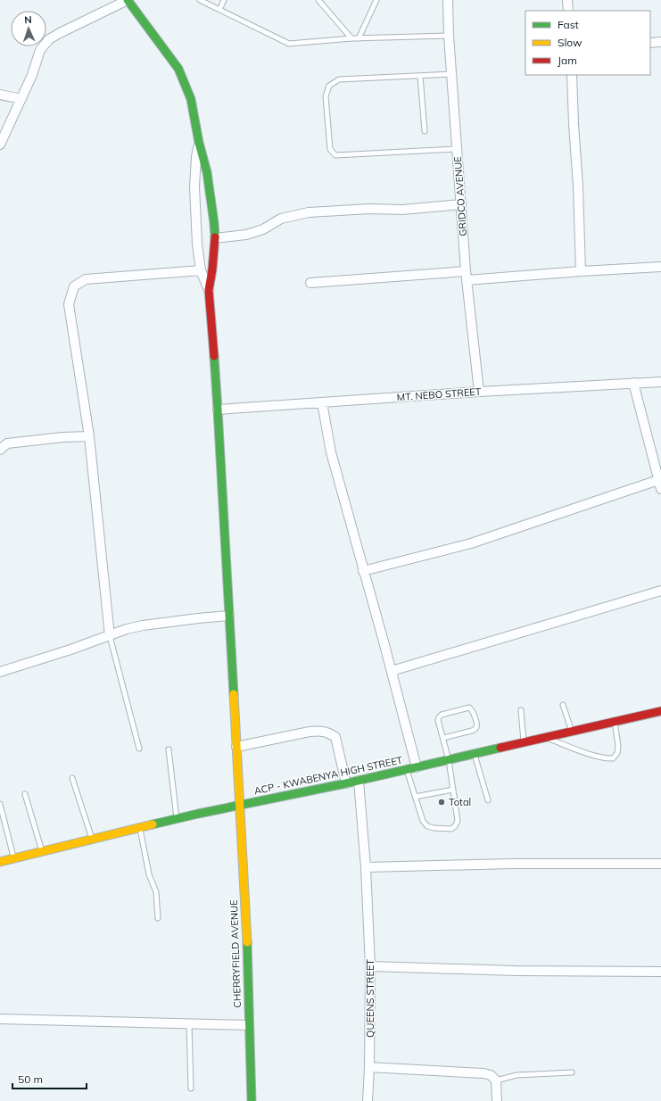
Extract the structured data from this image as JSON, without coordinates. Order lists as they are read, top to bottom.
{
  "streets": {
    "street": [
      "GRIDCO AVENUE",
      "MT. NEBO STREET",
      "ACP - KWABENYA HIGH STREET",
      "CHERRYFIELD AVENUE",
      "QUEENS STREET"
    ]
  },
  "crossings": [
    ["GRIDCO AVENUE", "MT. NEBO STREET"],
    ["MT. NEBO STREET", "CHERRYFIELD AVENUE"],
    ["ACP - KWABENYA HIGH STREET", "CHERRYFIELD AVENUE"],
    ["ACP - KWABENYA HIGH STREET", "QUEENS STREET"]
  ],
  "places": ["Total"],
  "legend": ["Fast", "Slow", "Jam"],
  "scale_bar": "50 m",
  "north": "top"
}
